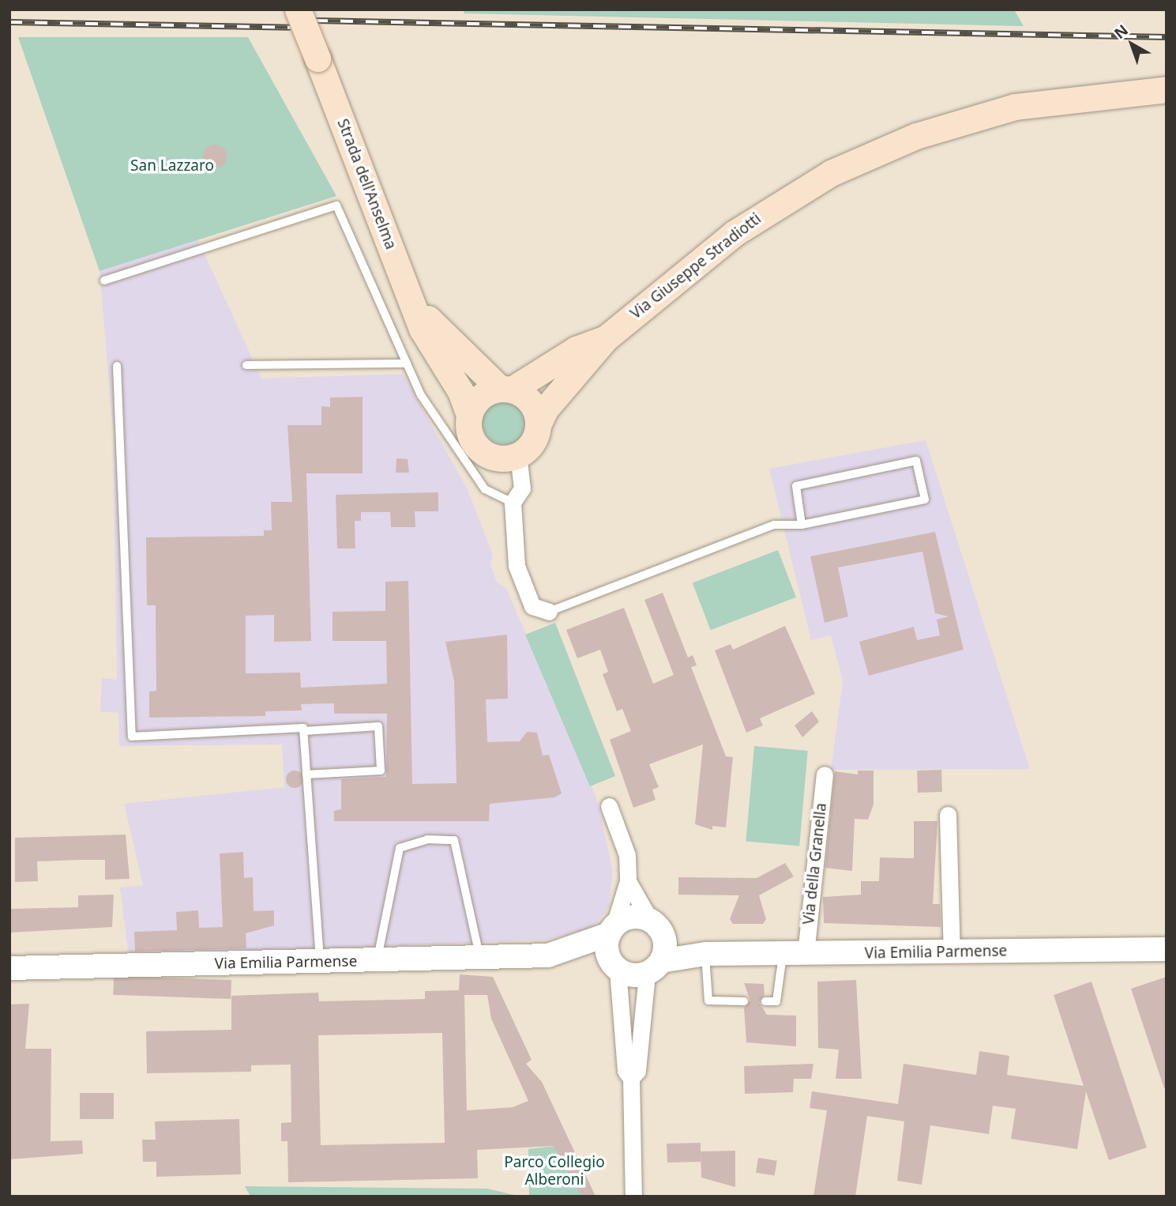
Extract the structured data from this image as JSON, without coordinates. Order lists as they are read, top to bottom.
{
  "streets": {
    "main road": ["Strada dell'Anselma", "Via Giuseppe Stradiotti", "Via Emilia Parmense"],
    "street": ["Via della Granella"]
  },
  "crossings": [
    ["Strada dell'Anselma", "Via Giuseppe Stradiotti"],
    ["Via della Granella", "Via Emilia Parmense"]
  ],
  "parks": ["San Lazzaro", "Parco Collegio Alberoni"],
  "north": "top left"
}
